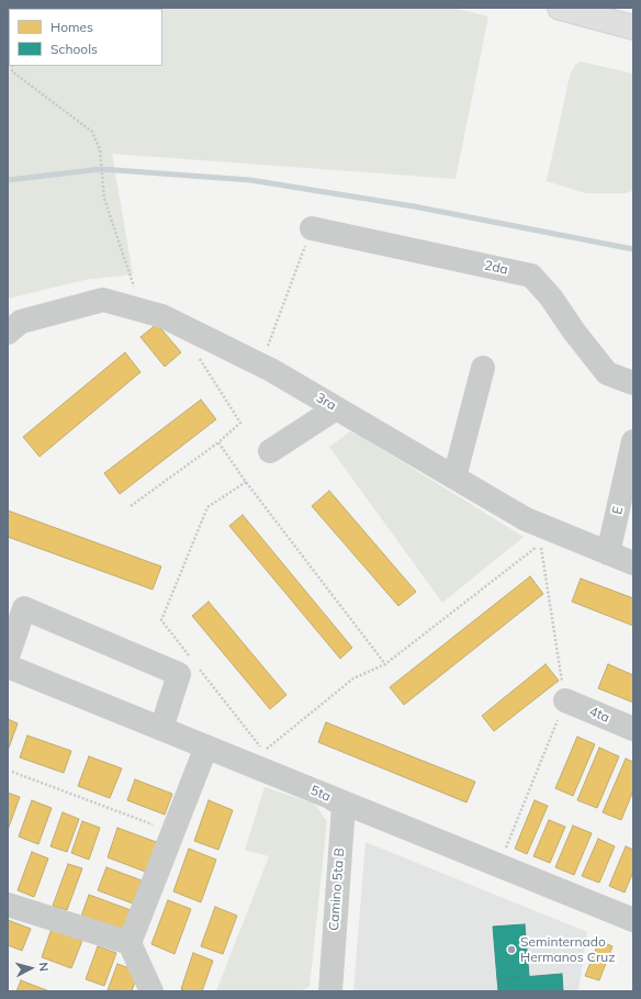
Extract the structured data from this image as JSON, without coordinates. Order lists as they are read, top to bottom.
{
  "streets": {
    "street": [
      "2da",
      "3ra",
      "E",
      "4ta",
      "5ta",
      "Camino 5ta B"
    ]
  },
  "crossings": [
    ["3ra", "E"],
    ["5ta", "Camino 5ta B"]
  ],
  "places": ["Seminternado Hermanos Cruz"],
  "legend": ["Homes", "Schools"],
  "north": "right"
}
